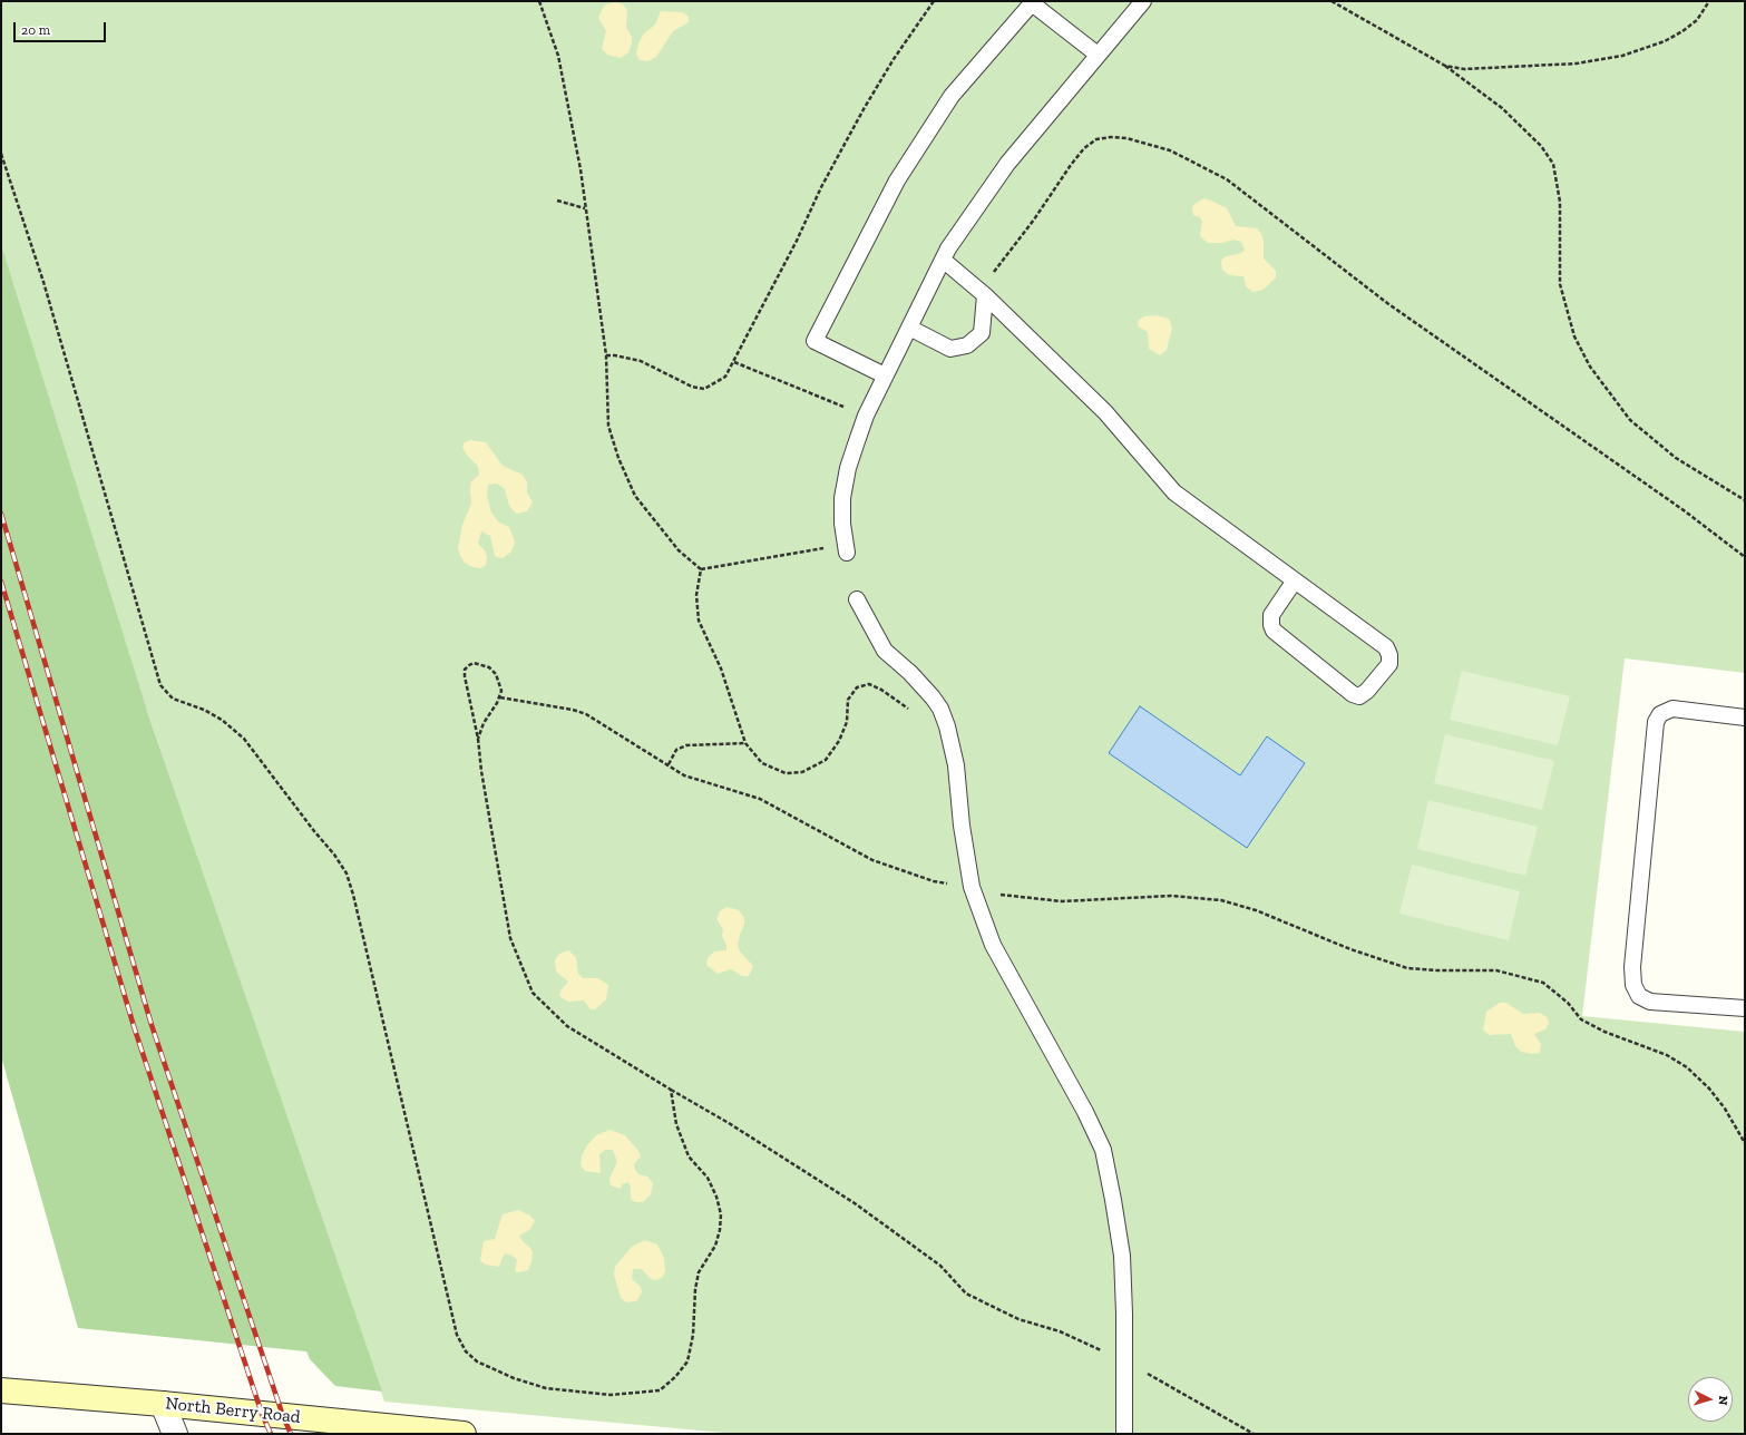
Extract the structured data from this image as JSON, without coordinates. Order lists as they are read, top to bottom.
{
  "streets": {
    "main road": ["North Berry Road"]
  },
  "scale_bar": "20 m",
  "north": "right"
}
